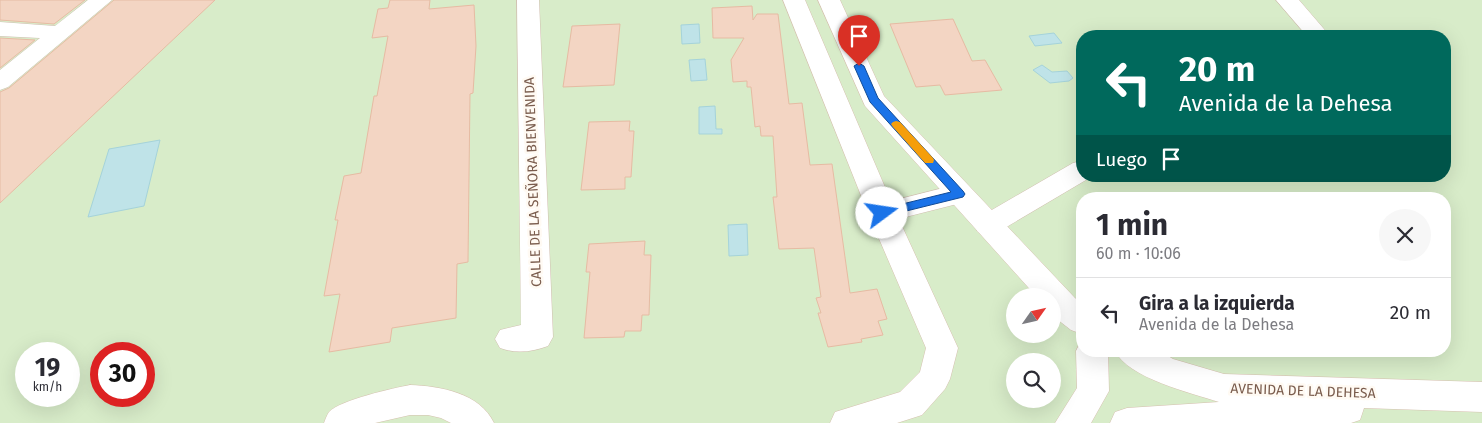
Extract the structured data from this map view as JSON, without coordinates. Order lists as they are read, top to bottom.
{
  "streets": {
    "street": ["CALLE DE LA SEÑORA BIENVENIDA", "AVENIDA DE LA DEHESA"]
  },
  "north": "top right",
  "page": {
    "turn": ["20 m", "Avenida de la Dehesa"],
    "then": "Luego",
    "heading": ["1 min", "60 m · 10:06"],
    "list": [
      {
        "name": "Gira a la izquierda",
        "note": "Avenida de la Dehesa",
        "value": "20 m"
      }
    ],
    "speed": "19 km/h",
    "limit": "30"
  }
}
